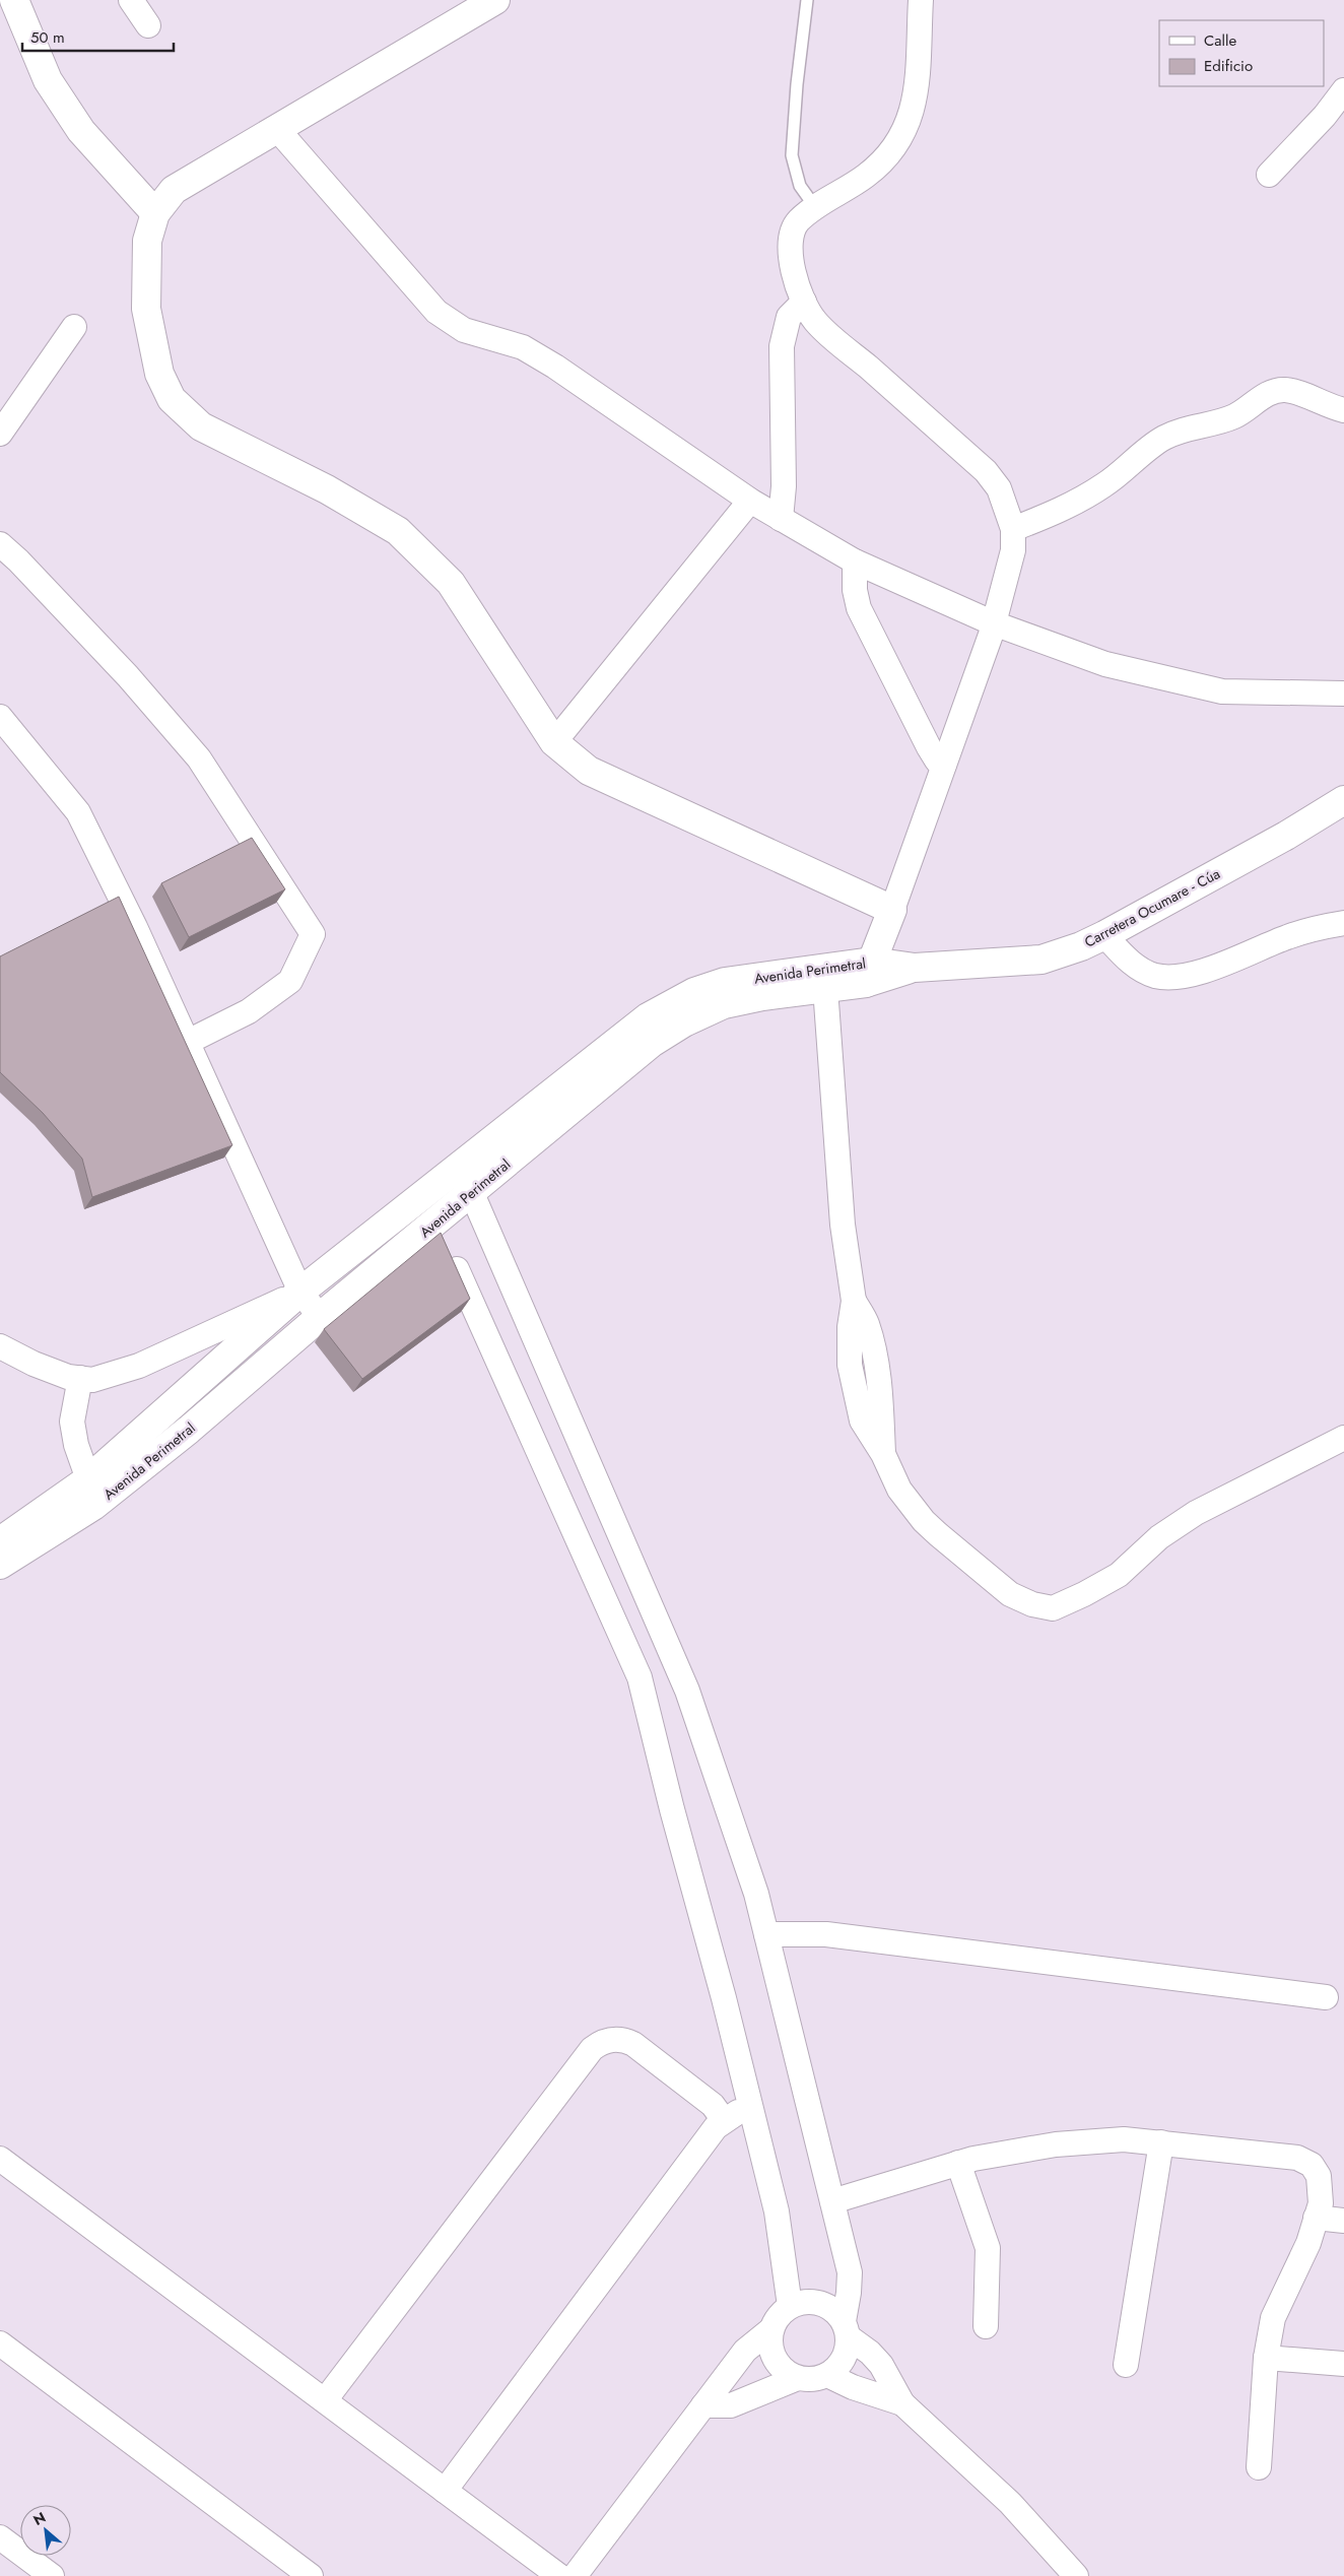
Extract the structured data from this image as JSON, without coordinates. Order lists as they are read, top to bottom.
{
  "streets": {
    "main road": ["Carretera Ocumare - Cúa", "Avenida Perimetral"]
  },
  "crossings": [
    ["Carretera Ocumare - Cúa", "Avenida Perimetral"]
  ],
  "legend": ["Calle", "Edificio"],
  "scale_bar": "50 m",
  "north": "top left"
}
